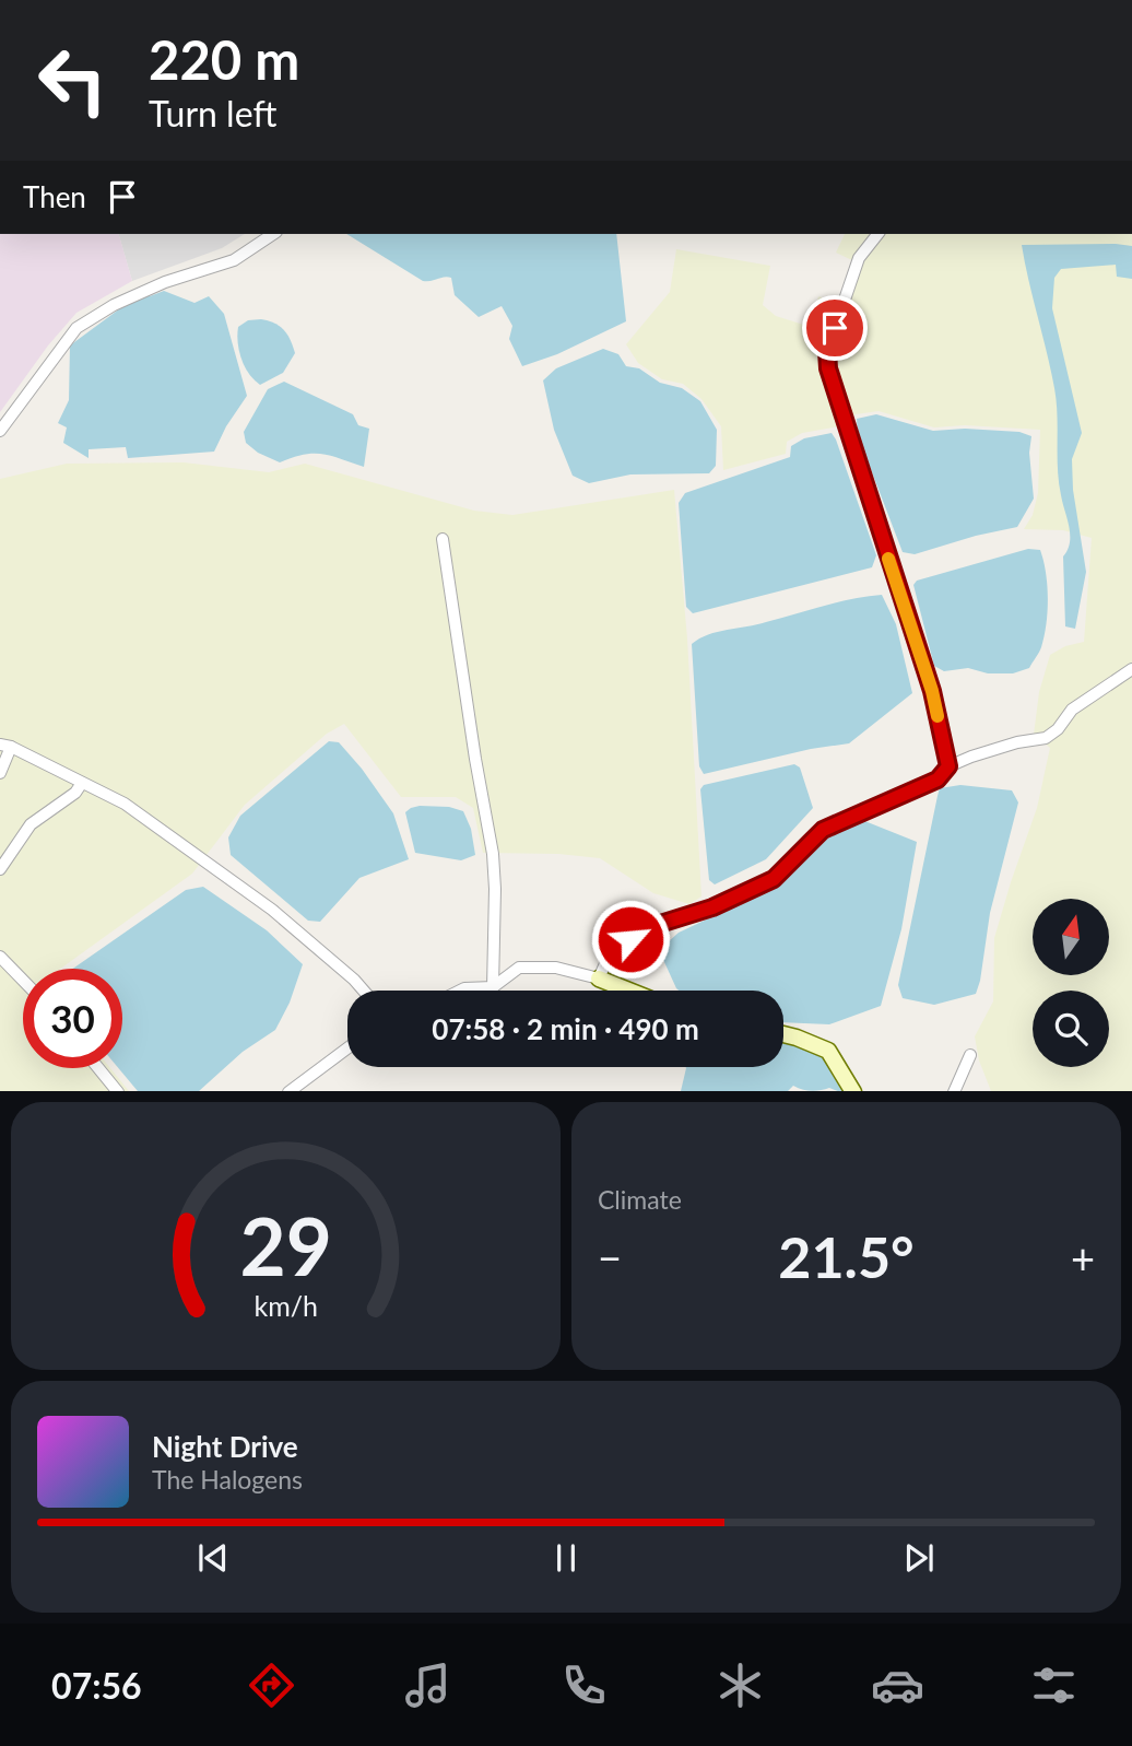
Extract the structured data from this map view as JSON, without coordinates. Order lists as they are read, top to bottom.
{
  "north": "top",
  "page": {
    "turn": ["220 m", "Turn left"],
    "then": "Then",
    "limit": "30",
    "trip": "07:58 · 2 min · 490 m",
    "tile": "Climate",
    "heat": ["−", "21.5°", "+"],
    "song": ["Night Drive", "The Halogens"],
    "tabs": "07:56",
    "gauge": ["29", "km/h"]
  }
}
